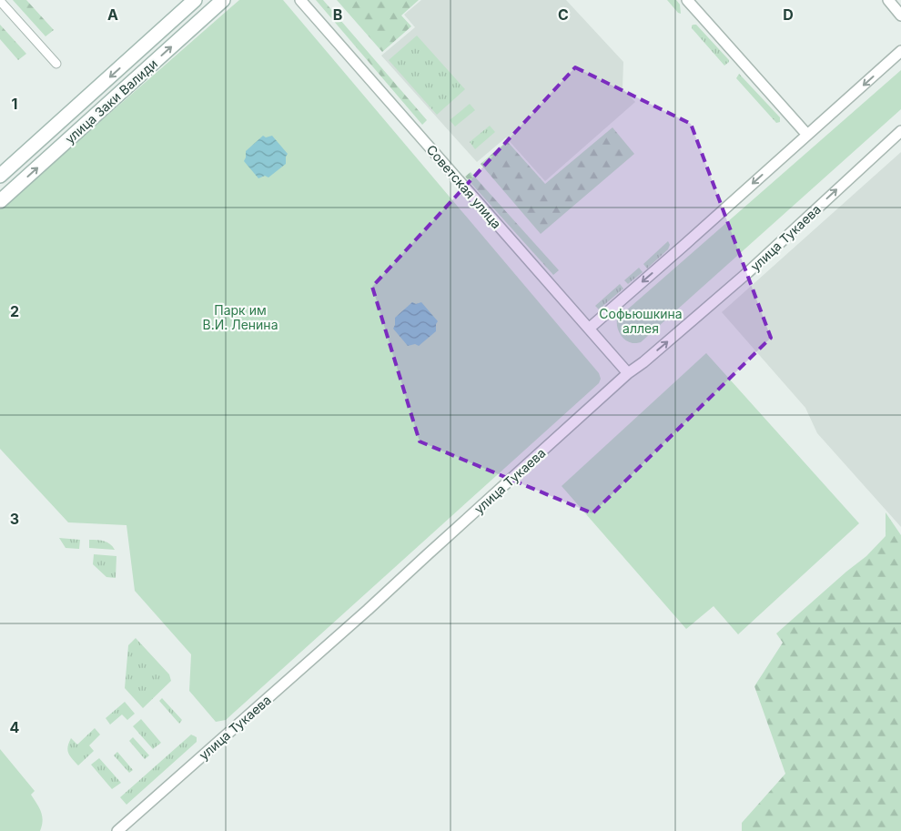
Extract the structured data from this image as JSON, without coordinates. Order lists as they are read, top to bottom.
{
  "streets": {
    "main road": ["улица Заки Валиди"],
    "street": ["Советская улица", "улица Тукаева"]
  },
  "crossings": [
    ["Советская улица", "улица Тукаева"]
  ],
  "parks": ["Парк им В.И. Ленина", "Софьюшкина аллея"],
  "grid": {
    "columns": [
      "A",
      "B",
      "C",
      "D"
    ],
    "rows": [
      "1",
      "2",
      "3",
      "4"
    ]
  }
}
